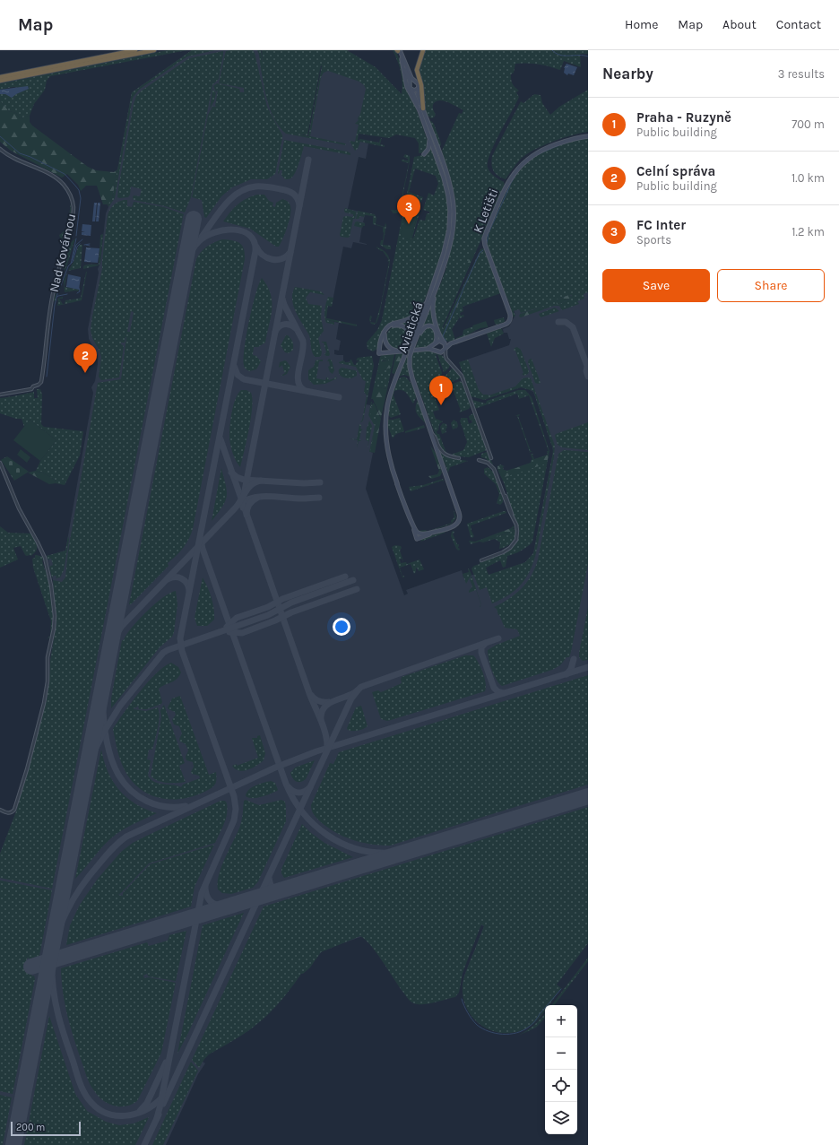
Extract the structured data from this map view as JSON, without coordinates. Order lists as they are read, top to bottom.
{
  "streets": {
    "main road": ["K Letišti", "Aviatická"],
    "street": ["Nad Kovárnou"]
  },
  "scale_bar": "200 m",
  "page": {
    "header": "Map",
    "nav": [
      "Home",
      "Map",
      "About",
      "Contact"
    ],
    "heading": ["Nearby", "3 results"],
    "list": [
      {
        "mark": "1",
        "name": "Praha - Ruzyně",
        "note": "Public building",
        "value": "700 m"
      },
      {
        "mark": "2",
        "name": "Celní správa",
        "note": "Public building",
        "value": "1.0 km"
      },
      {
        "mark": "3",
        "name": "FC Inter",
        "note": "Sports",
        "value": "1.2 km"
      }
    ],
    "pins": ["3", "2", "1"],
    "buttons": ["Save", "Share"],
    "map_buttons": ["+", "−"],
    "scale": "200 m"
  }
}
